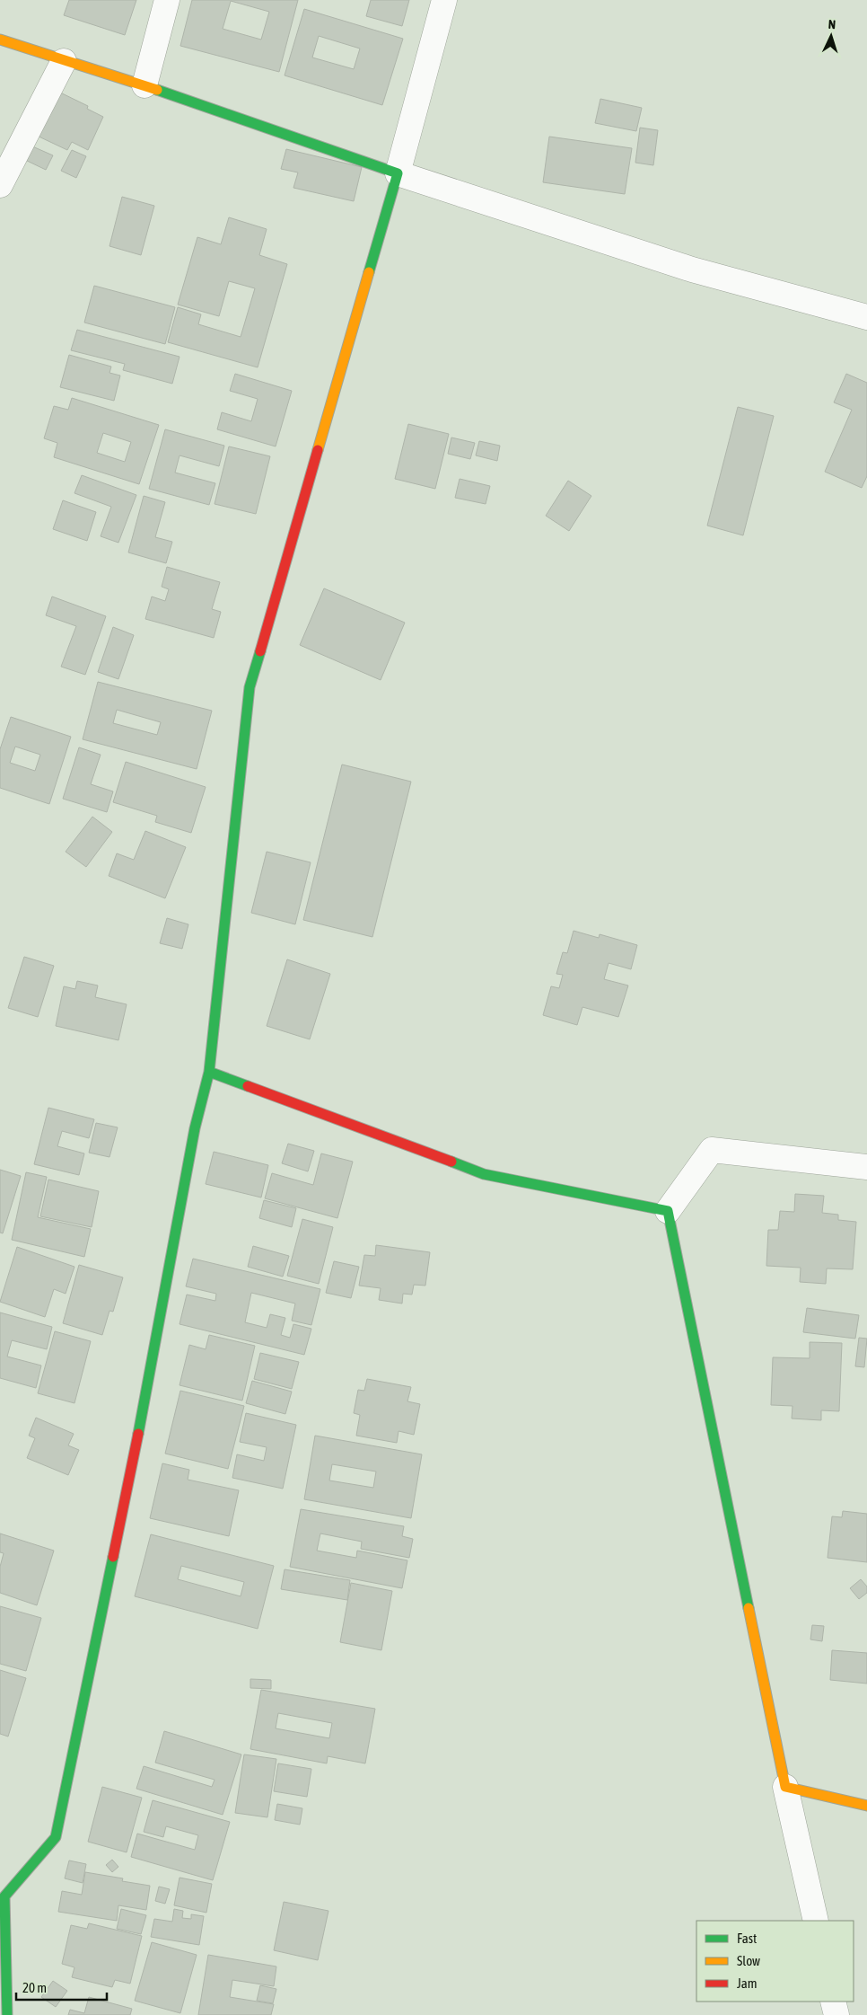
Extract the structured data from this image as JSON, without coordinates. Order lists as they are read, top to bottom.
{
  "legend": ["Fast", "Slow", "Jam"],
  "scale_bar": "20 m",
  "north": "top"
}
